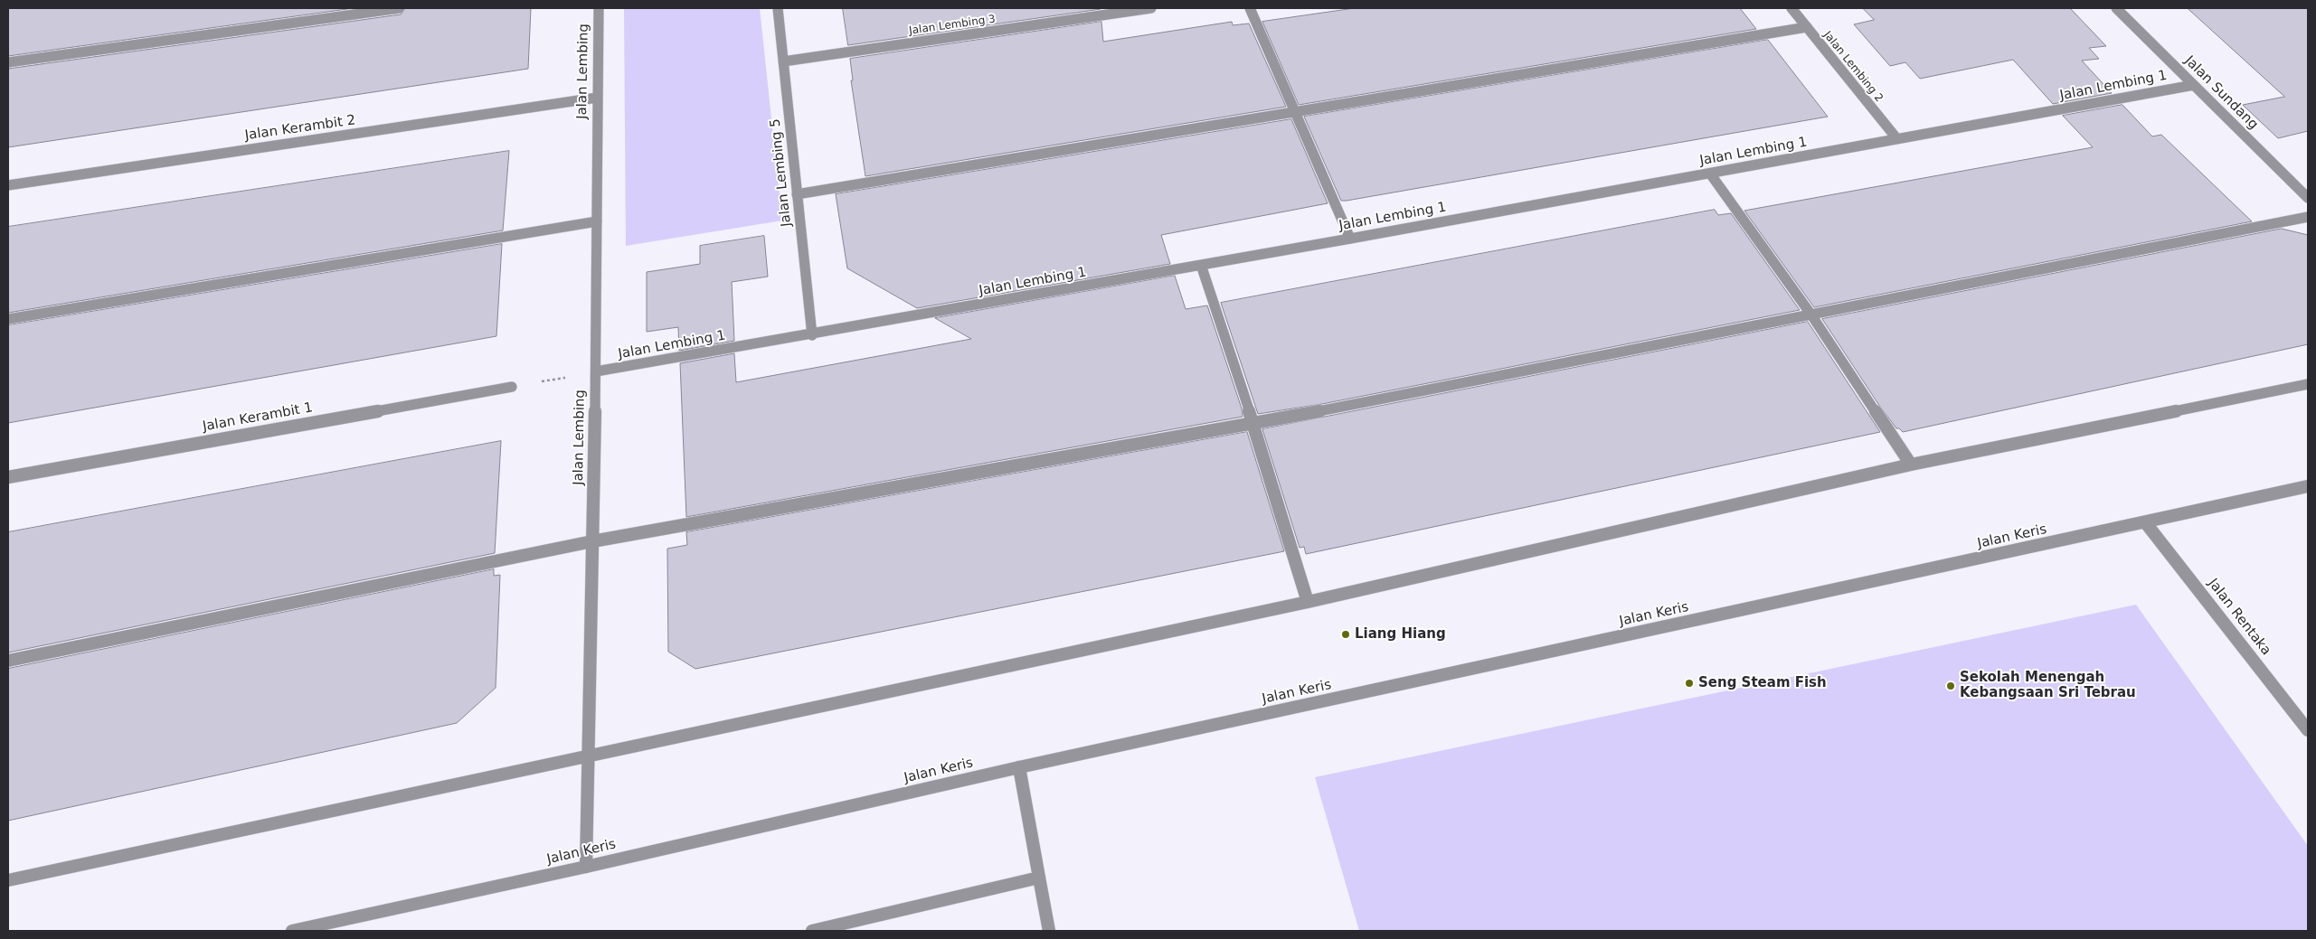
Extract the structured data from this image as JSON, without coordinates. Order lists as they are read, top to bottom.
{
  "streets": {
    "street": [
      "Jalan Lembing 3",
      "Jalan Lembing 2",
      "Jalan Lembing",
      "Jalan Lembing 1",
      "Jalan Sundang",
      "Jalan Kerambit 2",
      "Jalan Lembing 5",
      "Jalan Kerambit 1",
      "Jalan Keris",
      "Jalan Rentaka"
    ]
  },
  "crossings": [
    ["Jalan Lembing 3", "Jalan Lembing 5"],
    ["Jalan Lembing 2", "Jalan Lembing 1"],
    ["Jalan Lembing", "Jalan Lembing 1"],
    ["Jalan Lembing", "Jalan Kerambit 2"],
    ["Jalan Lembing", "Jalan Keris"],
    ["Jalan Lembing 1", "Jalan Sundang"],
    ["Jalan Lembing 1", "Jalan Lembing 5"],
    ["Jalan Keris", "Jalan Rentaka"]
  ],
  "places": ["Liang Hiang", "Seng Steam Fish", "Sekolah Menengah Kebangsaan Sri Tebrau"]
}
